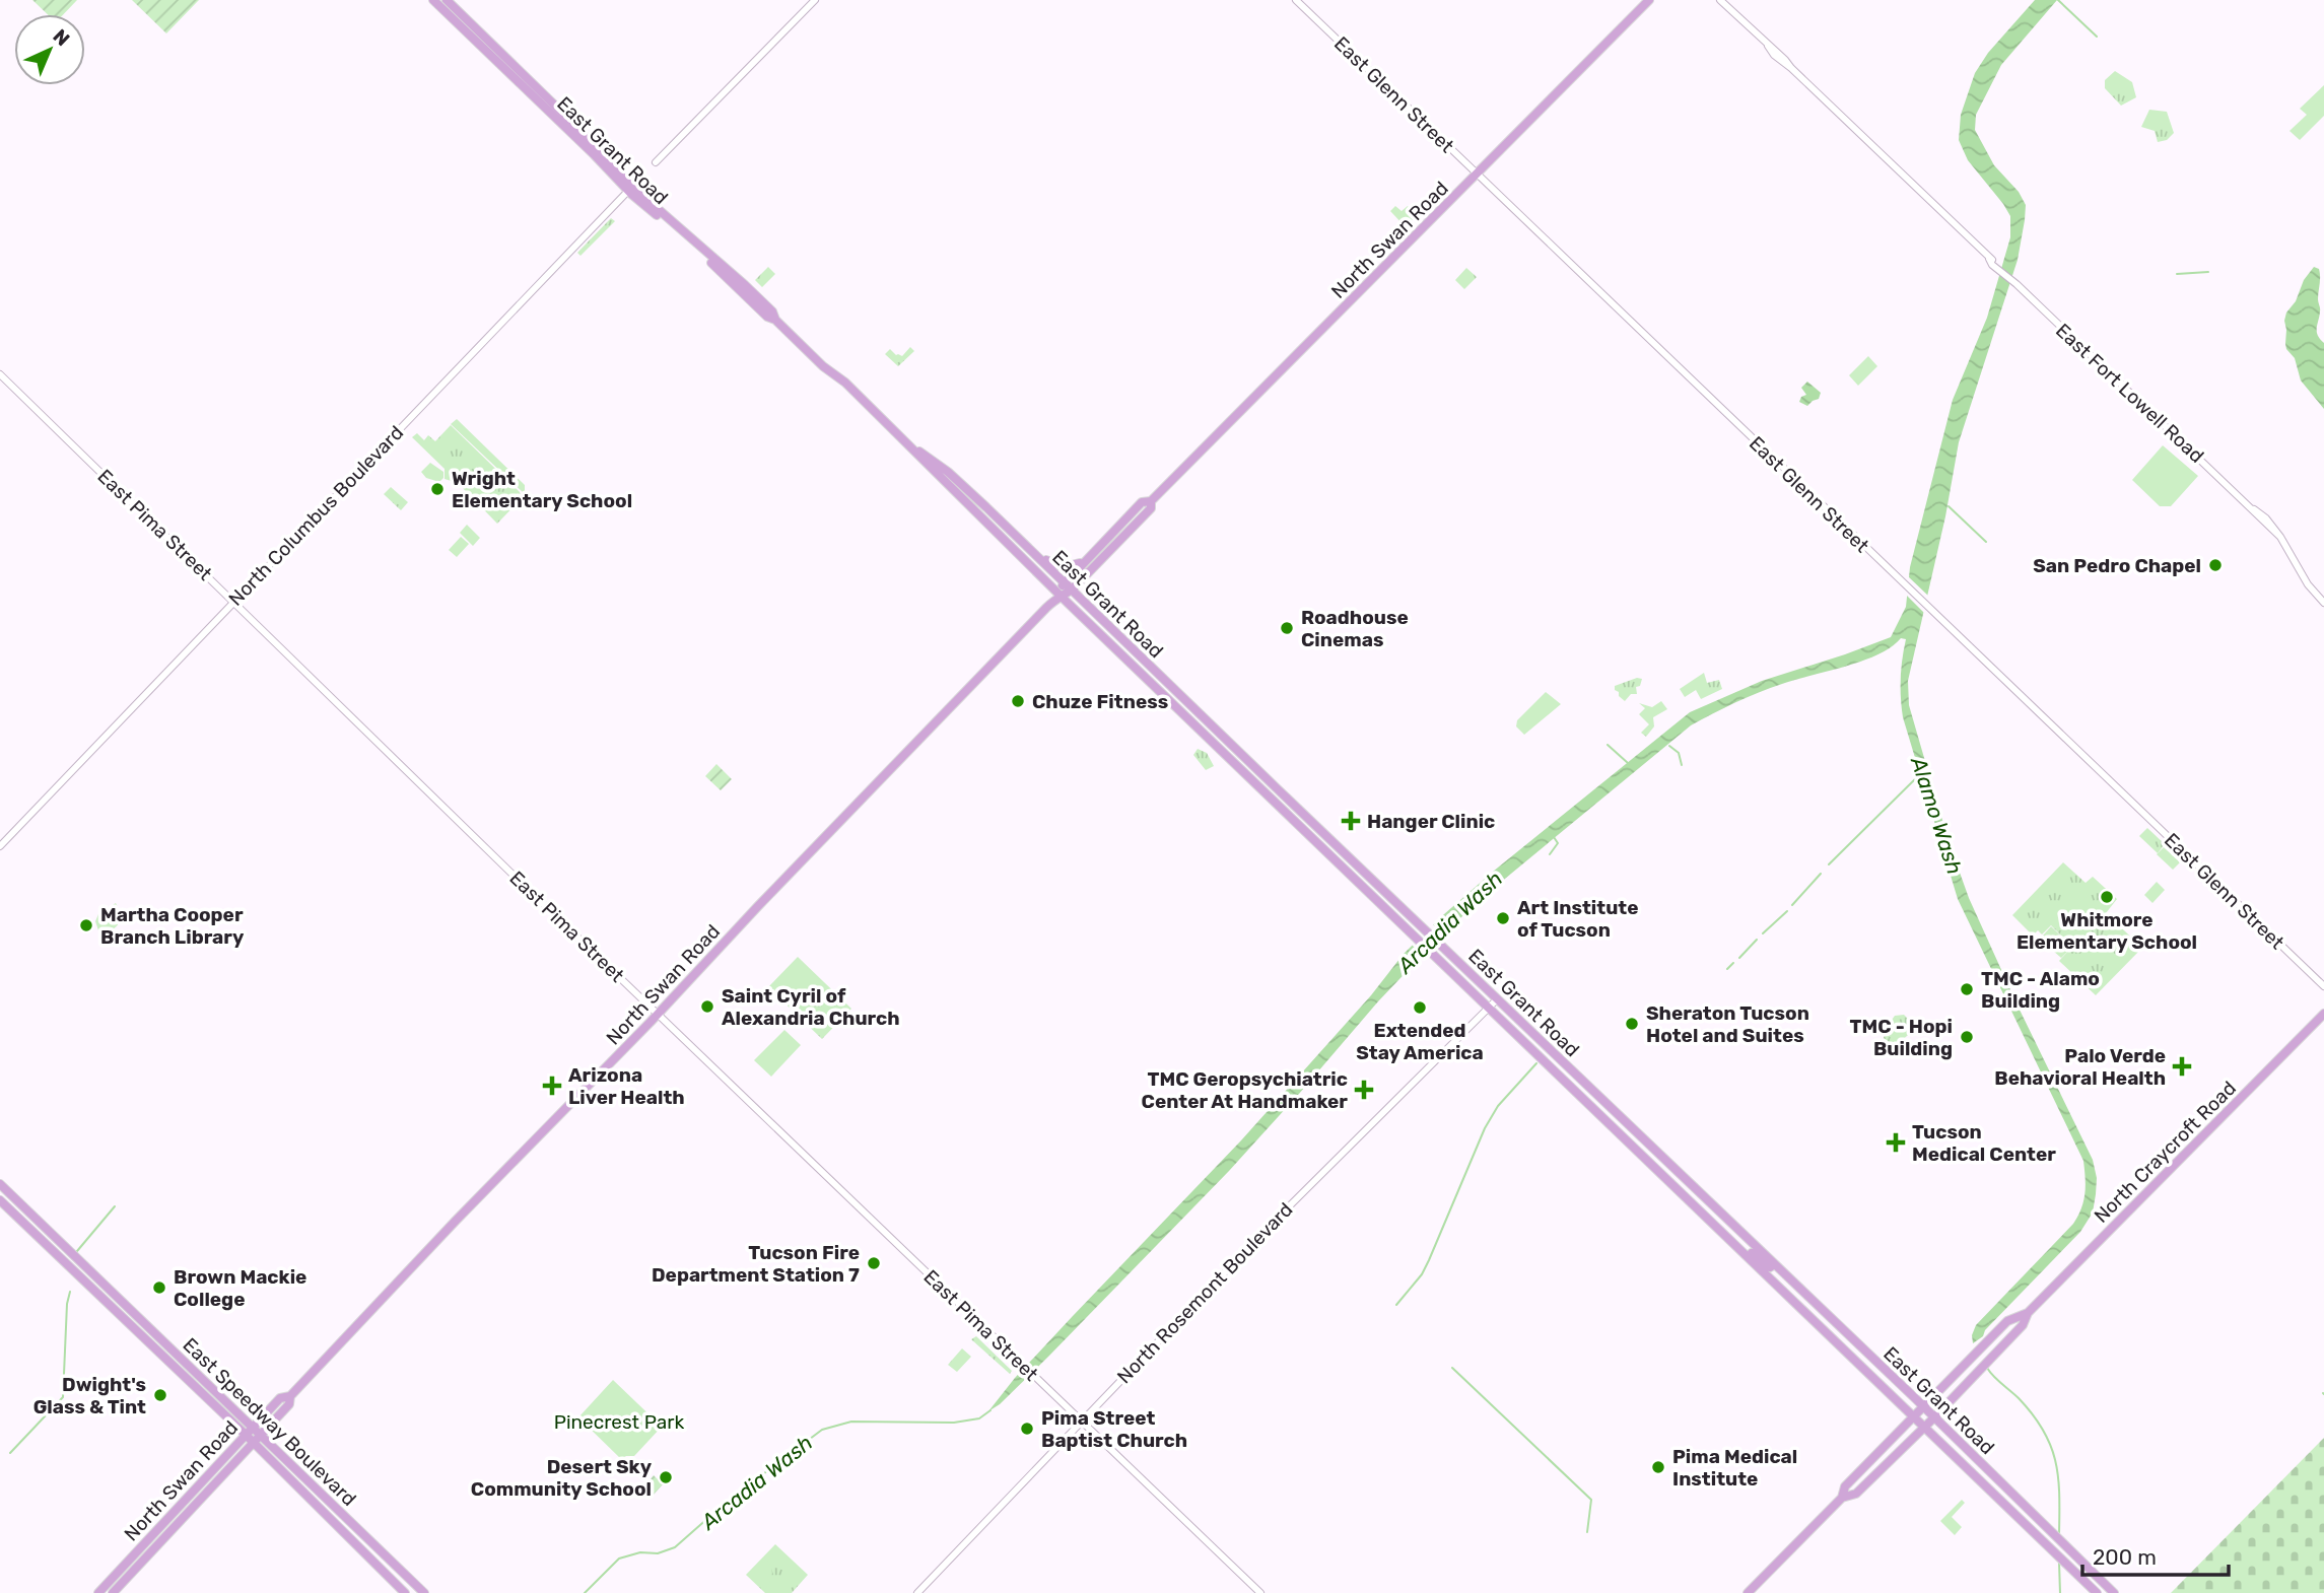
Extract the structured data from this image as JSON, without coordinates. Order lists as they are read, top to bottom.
{
  "streets": {
    "main road": [
      "East Grant Road",
      "North Swan Road",
      "North Craycroft Road",
      "East Speedway Boulevard"
    ],
    "street": [
      "East Glenn Street",
      "East Fort Lowell Road",
      "North Columbus Boulevard",
      "East Pima Street",
      "North Rosemont Boulevard"
    ]
  },
  "crossings": [
    ["East Glenn Street", "North Swan Road"],
    ["East Grant Road", "North Swan Road"],
    ["East Grant Road", "North Columbus Boulevard"],
    ["East Grant Road", "North Craycroft Road"],
    ["East Grant Road", "North Rosemont Boulevard"],
    ["North Swan Road", "East Pima Street"],
    ["North Swan Road", "East Speedway Boulevard"],
    ["North Columbus Boulevard", "East Pima Street"],
    ["East Pima Street", "North Rosemont Boulevard"]
  ],
  "water": ["Alamo Wash", "Arcadia Wash"],
  "parks": ["Pinecrest Park"],
  "places": {
    "other": [
      "Wright Elementary School",
      "San Pedro Chapel",
      "Roadhouse Cinemas",
      "Chuze Fitness",
      "Whitmore Elementary School",
      "Art Institute of Tucson",
      "Martha Cooper Branch Library",
      "TMC - Alamo Building",
      "Saint Cyril of Alexandria Church",
      "Extended Stay America",
      "Sheraton Tucson Hotel and Suites",
      "TMC - Hopi Building",
      "Tucson Fire Department Station 7",
      "Brown Mackie College",
      "Dwight's Glass & Tint",
      "Pima Street Baptist Church",
      "Pima Medical Institute",
      "Desert Sky Community School"
    ],
    "health": [
      "Hanger Clinic",
      "Palo Verde Behavioral Health",
      "Arizona Liver Health",
      "TMC Geropsychiatric Center At Handmaker",
      "Tucson Medical Center"
    ]
  },
  "scale_bar": "200 m",
  "north": "top right"
}
